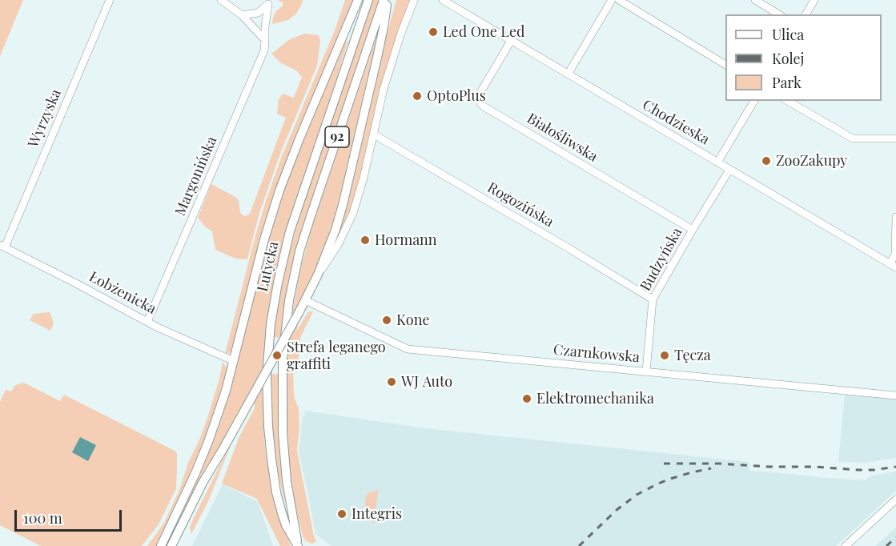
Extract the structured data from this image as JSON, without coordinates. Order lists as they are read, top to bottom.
{
  "streets": {
    "main road": ["92", "Lutycka"],
    "street": [
      "Wyrzyska",
      "Chodzieska",
      "Białośliwska",
      "Margonińska",
      "Rogozińska",
      "Budzyńska",
      "Łobżenicka",
      "Czarnkowska"
    ]
  },
  "crossings": [
    ["Wyrzyska", "Łobżenicka"],
    ["Chodzieska", "Białośliwska"],
    ["Chodzieska", "Budzyńska"],
    ["Białośliwska", "Budzyńska"],
    ["Margonińska", "Łobżenicka"],
    ["Rogozińska", "Budzyńska"],
    ["Budzyńska", "Czarnkowska"]
  ],
  "places": [
    "Led One Led",
    "OptoPlus",
    "ZooZakupy",
    "Hormann",
    "Kone",
    "Strefa leganego graffiti",
    "Tęcza",
    "WJ Auto",
    "Elektromechanika",
    "Integris"
  ],
  "legend": ["Ulica", "Kolej", "Park"],
  "scale_bar": "100 m"
}
